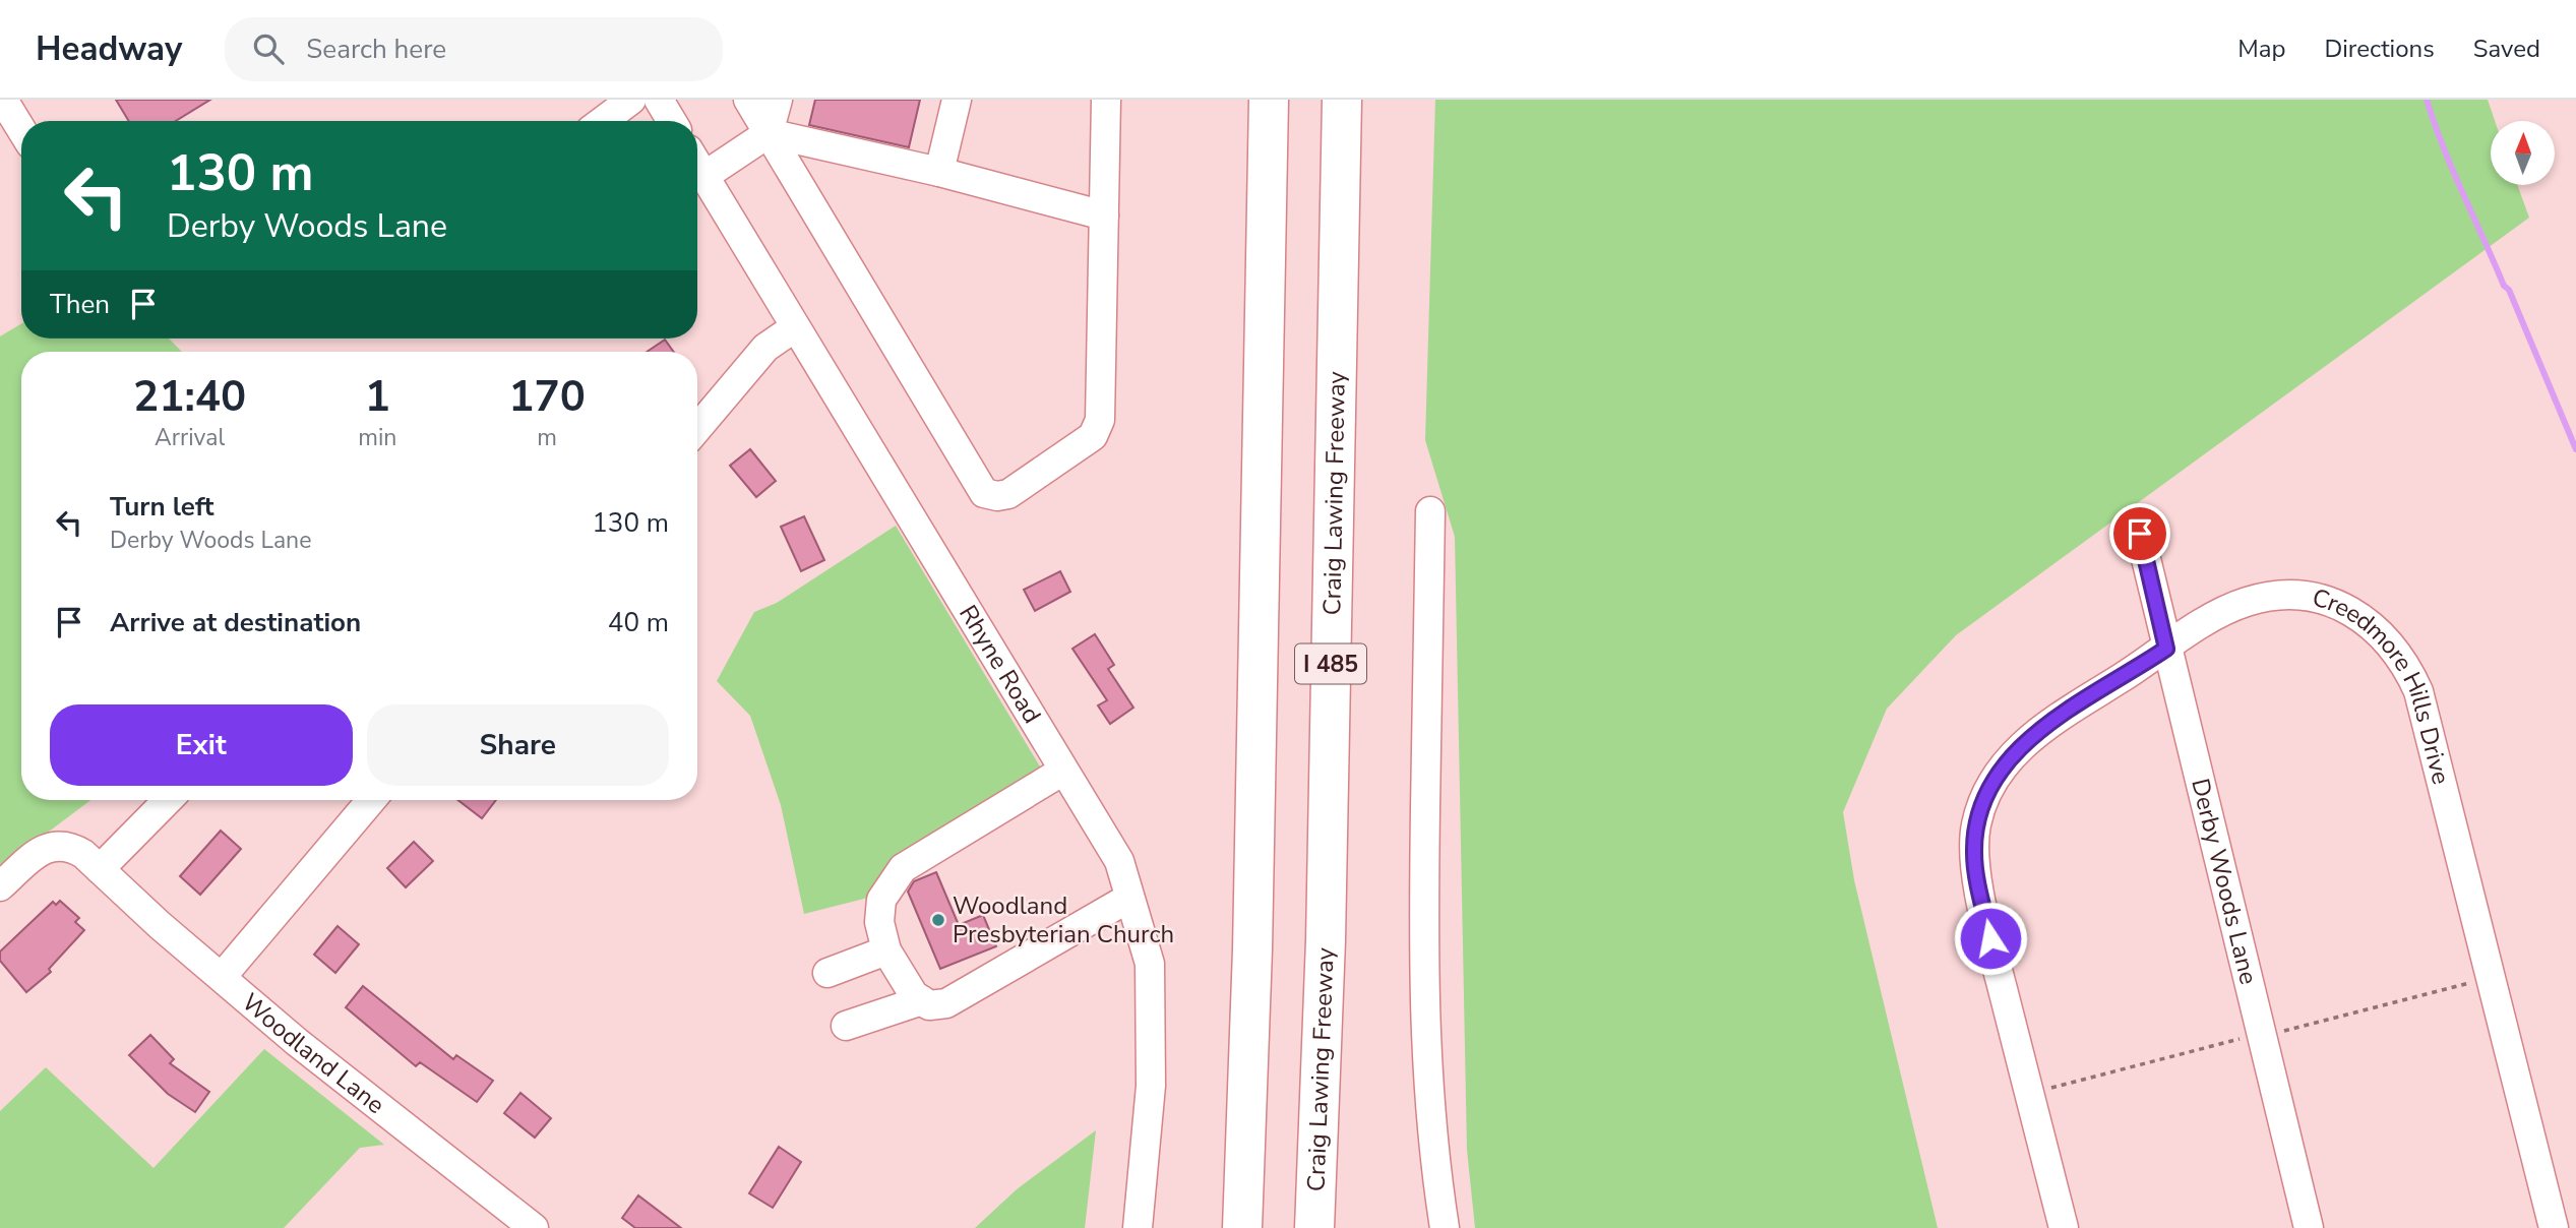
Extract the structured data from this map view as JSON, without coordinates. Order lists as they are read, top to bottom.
{
  "streets": {
    "highway": ["Craig Lawing Freeway", "I 485"],
    "street": [
      "Rhyne Road",
      "Creedmore Hills Drive",
      "Derby Woods Lane",
      "Woodland Lane"
    ]
  },
  "crossings": [
    ["Creedmore Hills Drive", "Derby Woods Lane"]
  ],
  "places": ["Woodland Presbyterian Church"],
  "north": "top",
  "page": {
    "header": "Headway",
    "search": "Search here",
    "nav": ["Map", "Directions", "Saved"],
    "turn": ["130 m", "Derby Woods Lane"],
    "then": "Then",
    "eta": [
      "21:40",
      "Arrival",
      "1",
      "min",
      "170",
      "m"
    ],
    "list": [
      {
        "name": "Turn left",
        "note": "Derby Woods Lane",
        "value": "130 m"
      },
      {
        "name": "Arrive at destination",
        "value": "40 m"
      }
    ],
    "buttons": ["Exit", "Share"]
  }
}
